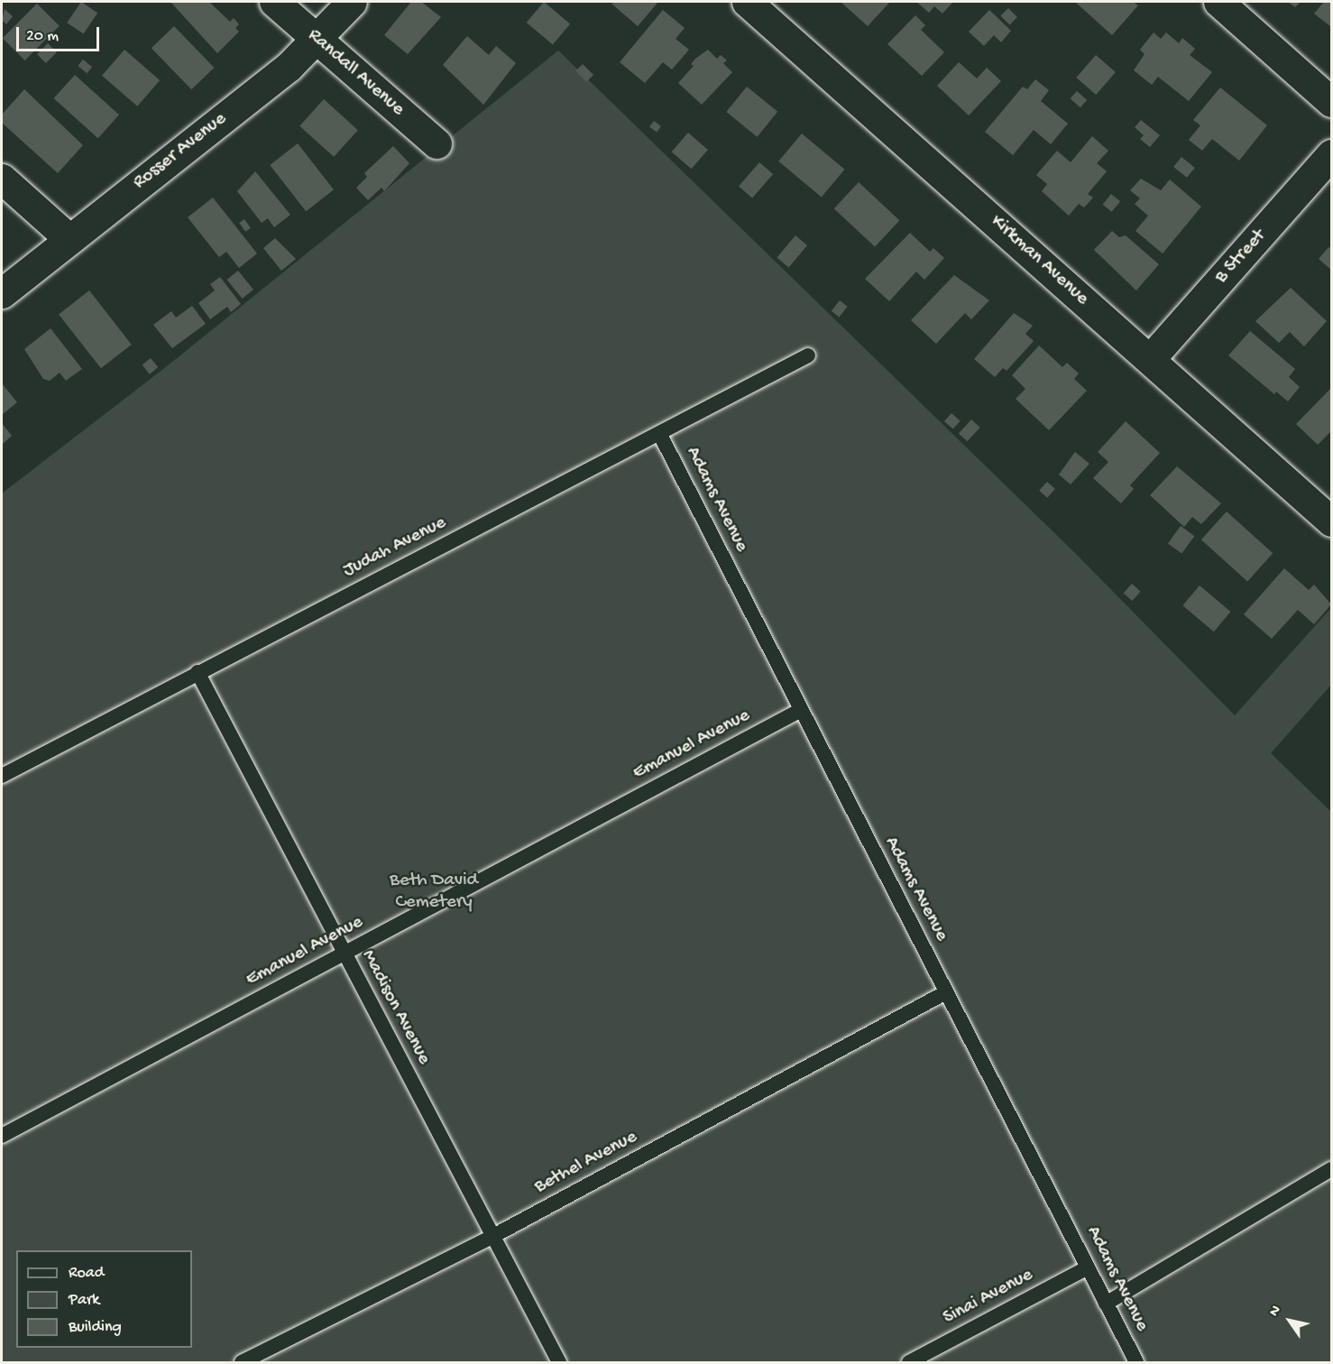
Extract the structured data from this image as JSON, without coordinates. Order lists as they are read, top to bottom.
{
  "streets": {
    "street": [
      "Randall Avenue",
      "Rosser Avenue",
      "B Street",
      "Kirkman Avenue"
    ],
    "lane": [
      "Adams Avenue",
      "Judah Avenue",
      "Emanuel Avenue",
      "Madison Avenue",
      "Bethel Avenue",
      "Sinai Avenue"
    ]
  },
  "crossings": [
    ["Randall Avenue", "Rosser Avenue"],
    ["B Street", "Kirkman Avenue"],
    ["Adams Avenue", "Judah Avenue"],
    ["Adams Avenue", "Emanuel Avenue"],
    ["Adams Avenue", "Bethel Avenue"],
    ["Adams Avenue", "Sinai Avenue"],
    ["Judah Avenue", "Madison Avenue"],
    ["Emanuel Avenue", "Madison Avenue"],
    ["Madison Avenue", "Bethel Avenue"]
  ],
  "parks": ["Beth David Cemetery"],
  "legend": ["Road", "Park", "Building"],
  "scale_bar": "20 m",
  "north": "top left"
}
